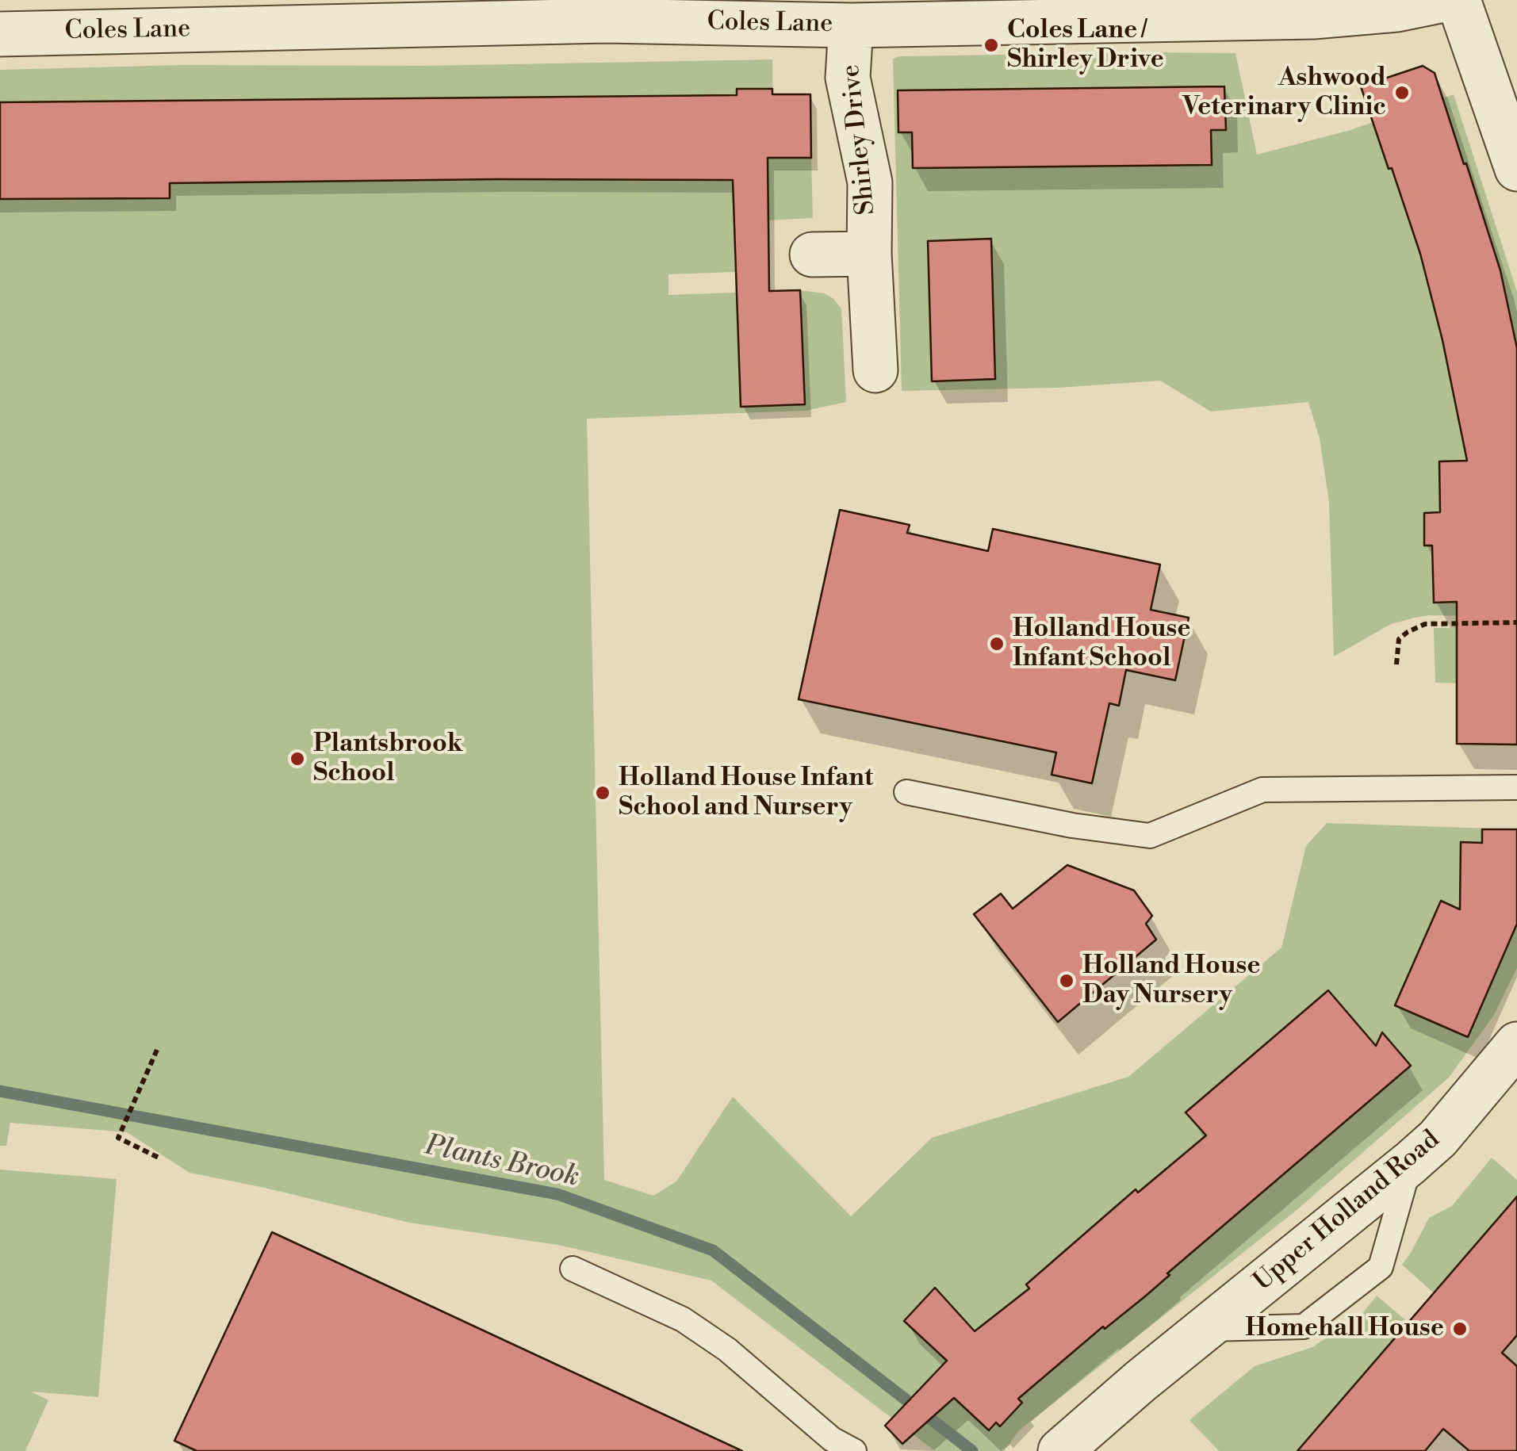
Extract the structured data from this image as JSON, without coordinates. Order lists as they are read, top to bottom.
{
  "streets": {
    "street": ["Coles Lane", "Shirley Drive", "Upper Holland Road"]
  },
  "crossings": [
    ["Coles Lane", "Shirley Drive"]
  ],
  "water": ["Plants Brook"],
  "places": [
    "Coles Lane / Shirley Drive",
    "Ashwood Veterinary Clinic",
    "Holland House Infant School",
    "Plantsbrook School",
    "Holland House Infant School and Nursery",
    "Holland House Day Nursery",
    "Homehall House"
  ]
}
